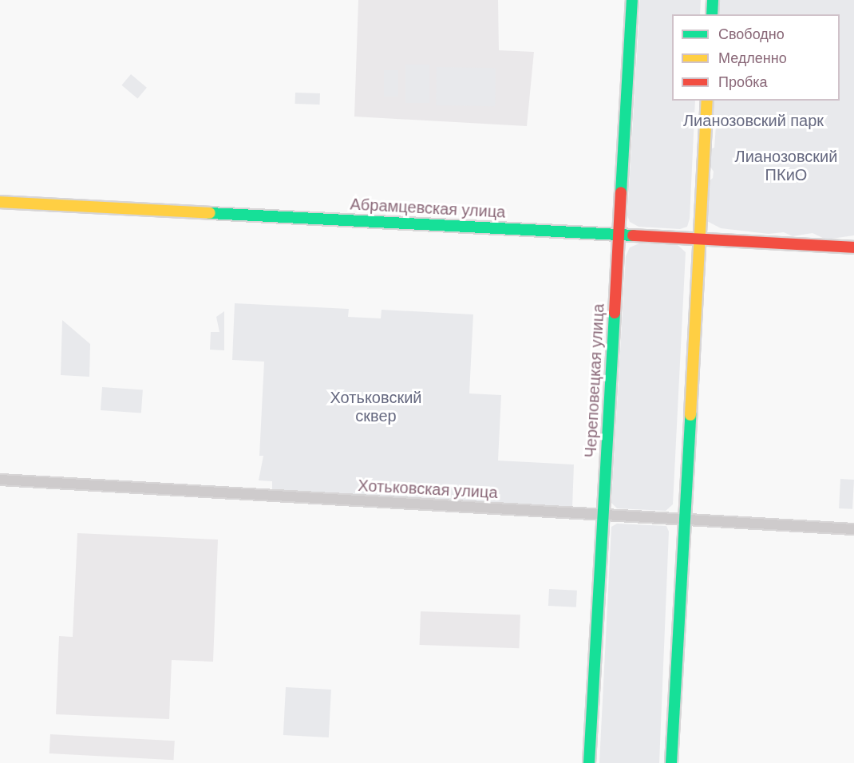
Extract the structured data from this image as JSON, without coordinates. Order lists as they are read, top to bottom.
{
  "streets": {
    "main road": ["Абрамцевская улица", "Череповецкая улица"],
    "street": ["Хотьковская улица"]
  },
  "crossings": [
    ["Абрамцевская улица", "Череповецкая улица"],
    ["Череповецкая улица", "Хотьковская улица"]
  ],
  "parks": ["Лианозовский парк", "Лианозовский ПКиО", "Хотьковский сквер"],
  "legend": ["Свободно", "Медленно", "Пробка"]
}
